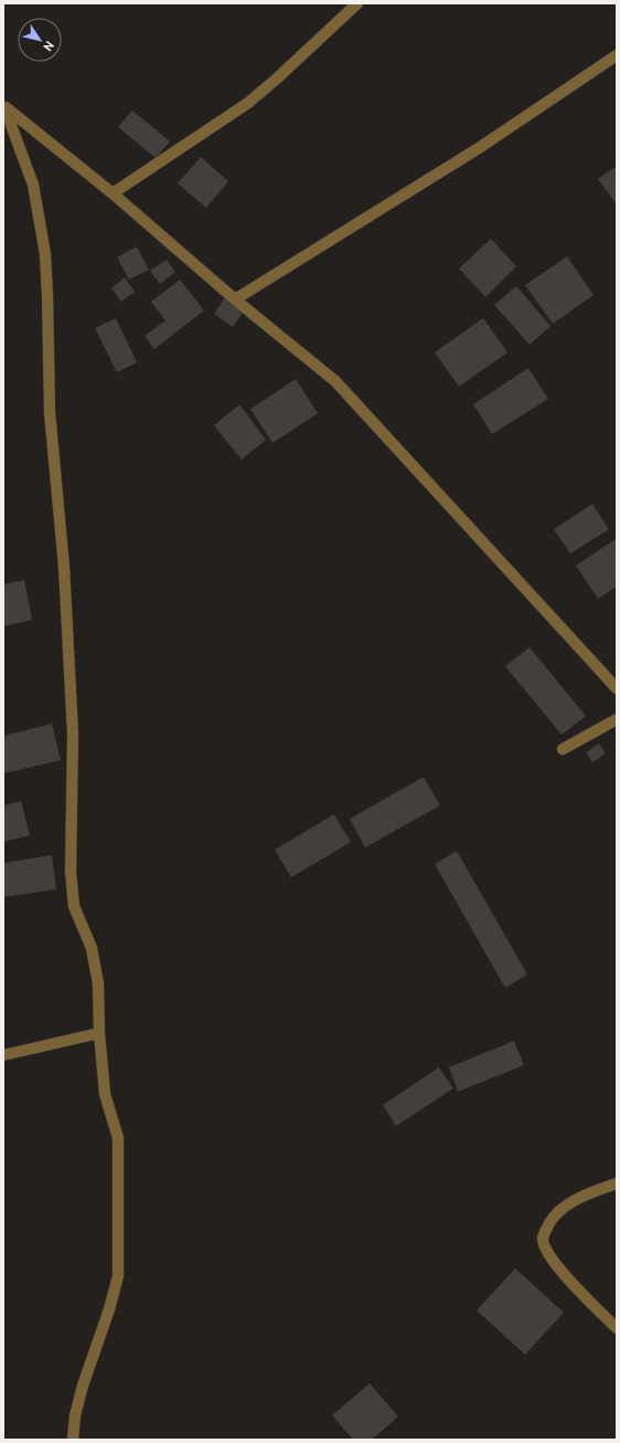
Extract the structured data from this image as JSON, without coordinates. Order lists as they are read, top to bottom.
{
  "north": "bottom right"
}
